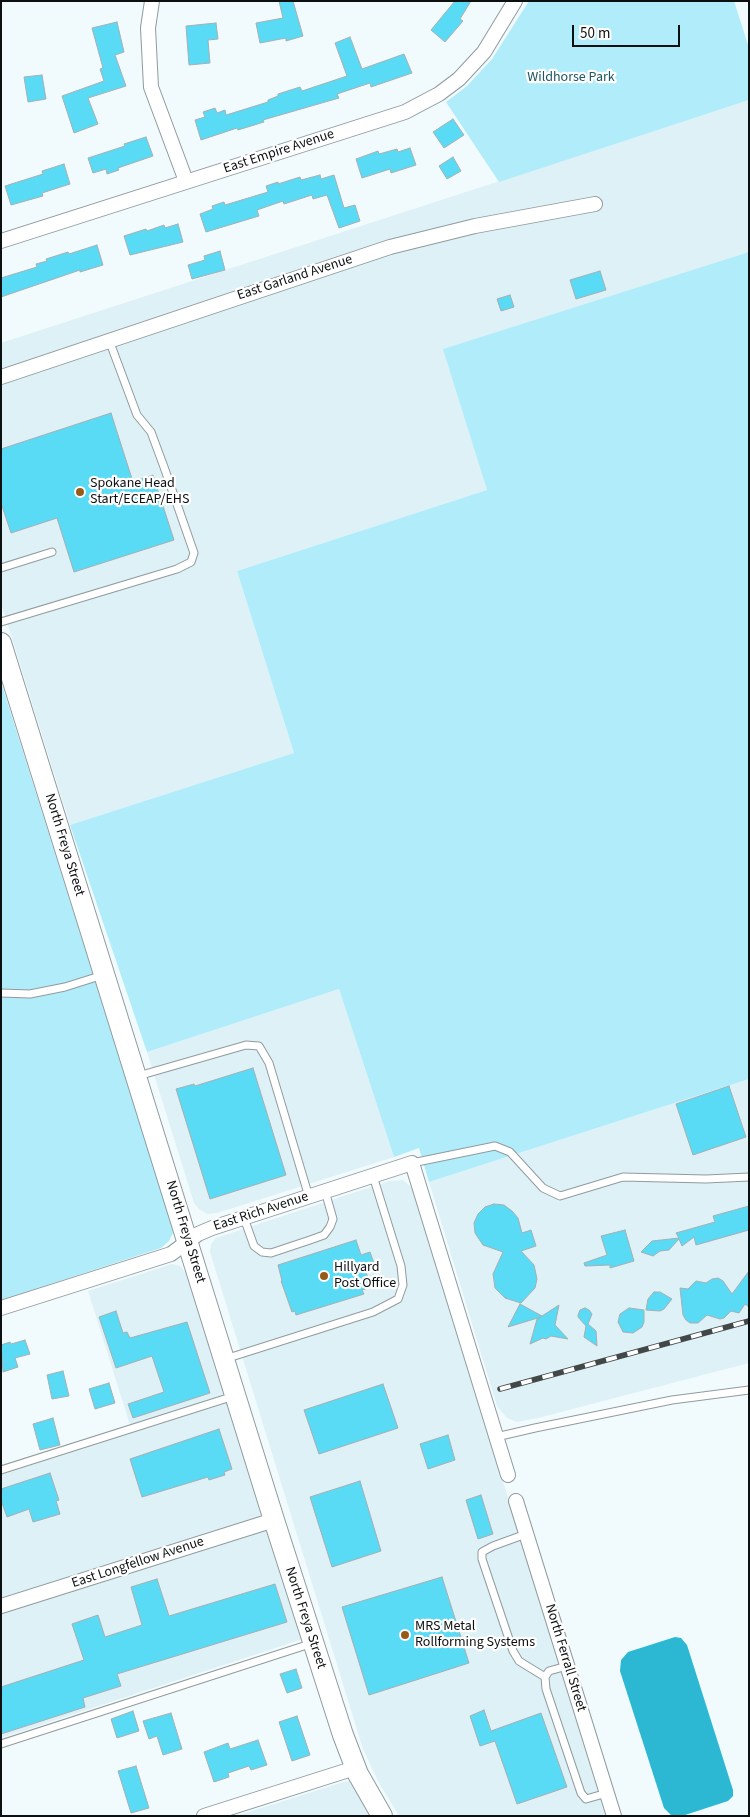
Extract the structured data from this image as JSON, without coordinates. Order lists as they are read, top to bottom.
{
  "streets": {
    "street": [
      "East Empire Avenue",
      "East Garland Avenue",
      "North Freya Street",
      "East Rich Avenue",
      "East Longfellow Avenue",
      "North Ferrall Street"
    ]
  },
  "crossings": [
    ["North Freya Street", "East Rich Avenue"],
    ["North Freya Street", "East Longfellow Avenue"]
  ],
  "parks": ["Wildhorse Park"],
  "places": ["Spokane Head Start/ECEAP/EHS", "Hillyard Post Office", "MRS Metal Rollforming Systems"],
  "scale_bar": "50 m"
}
